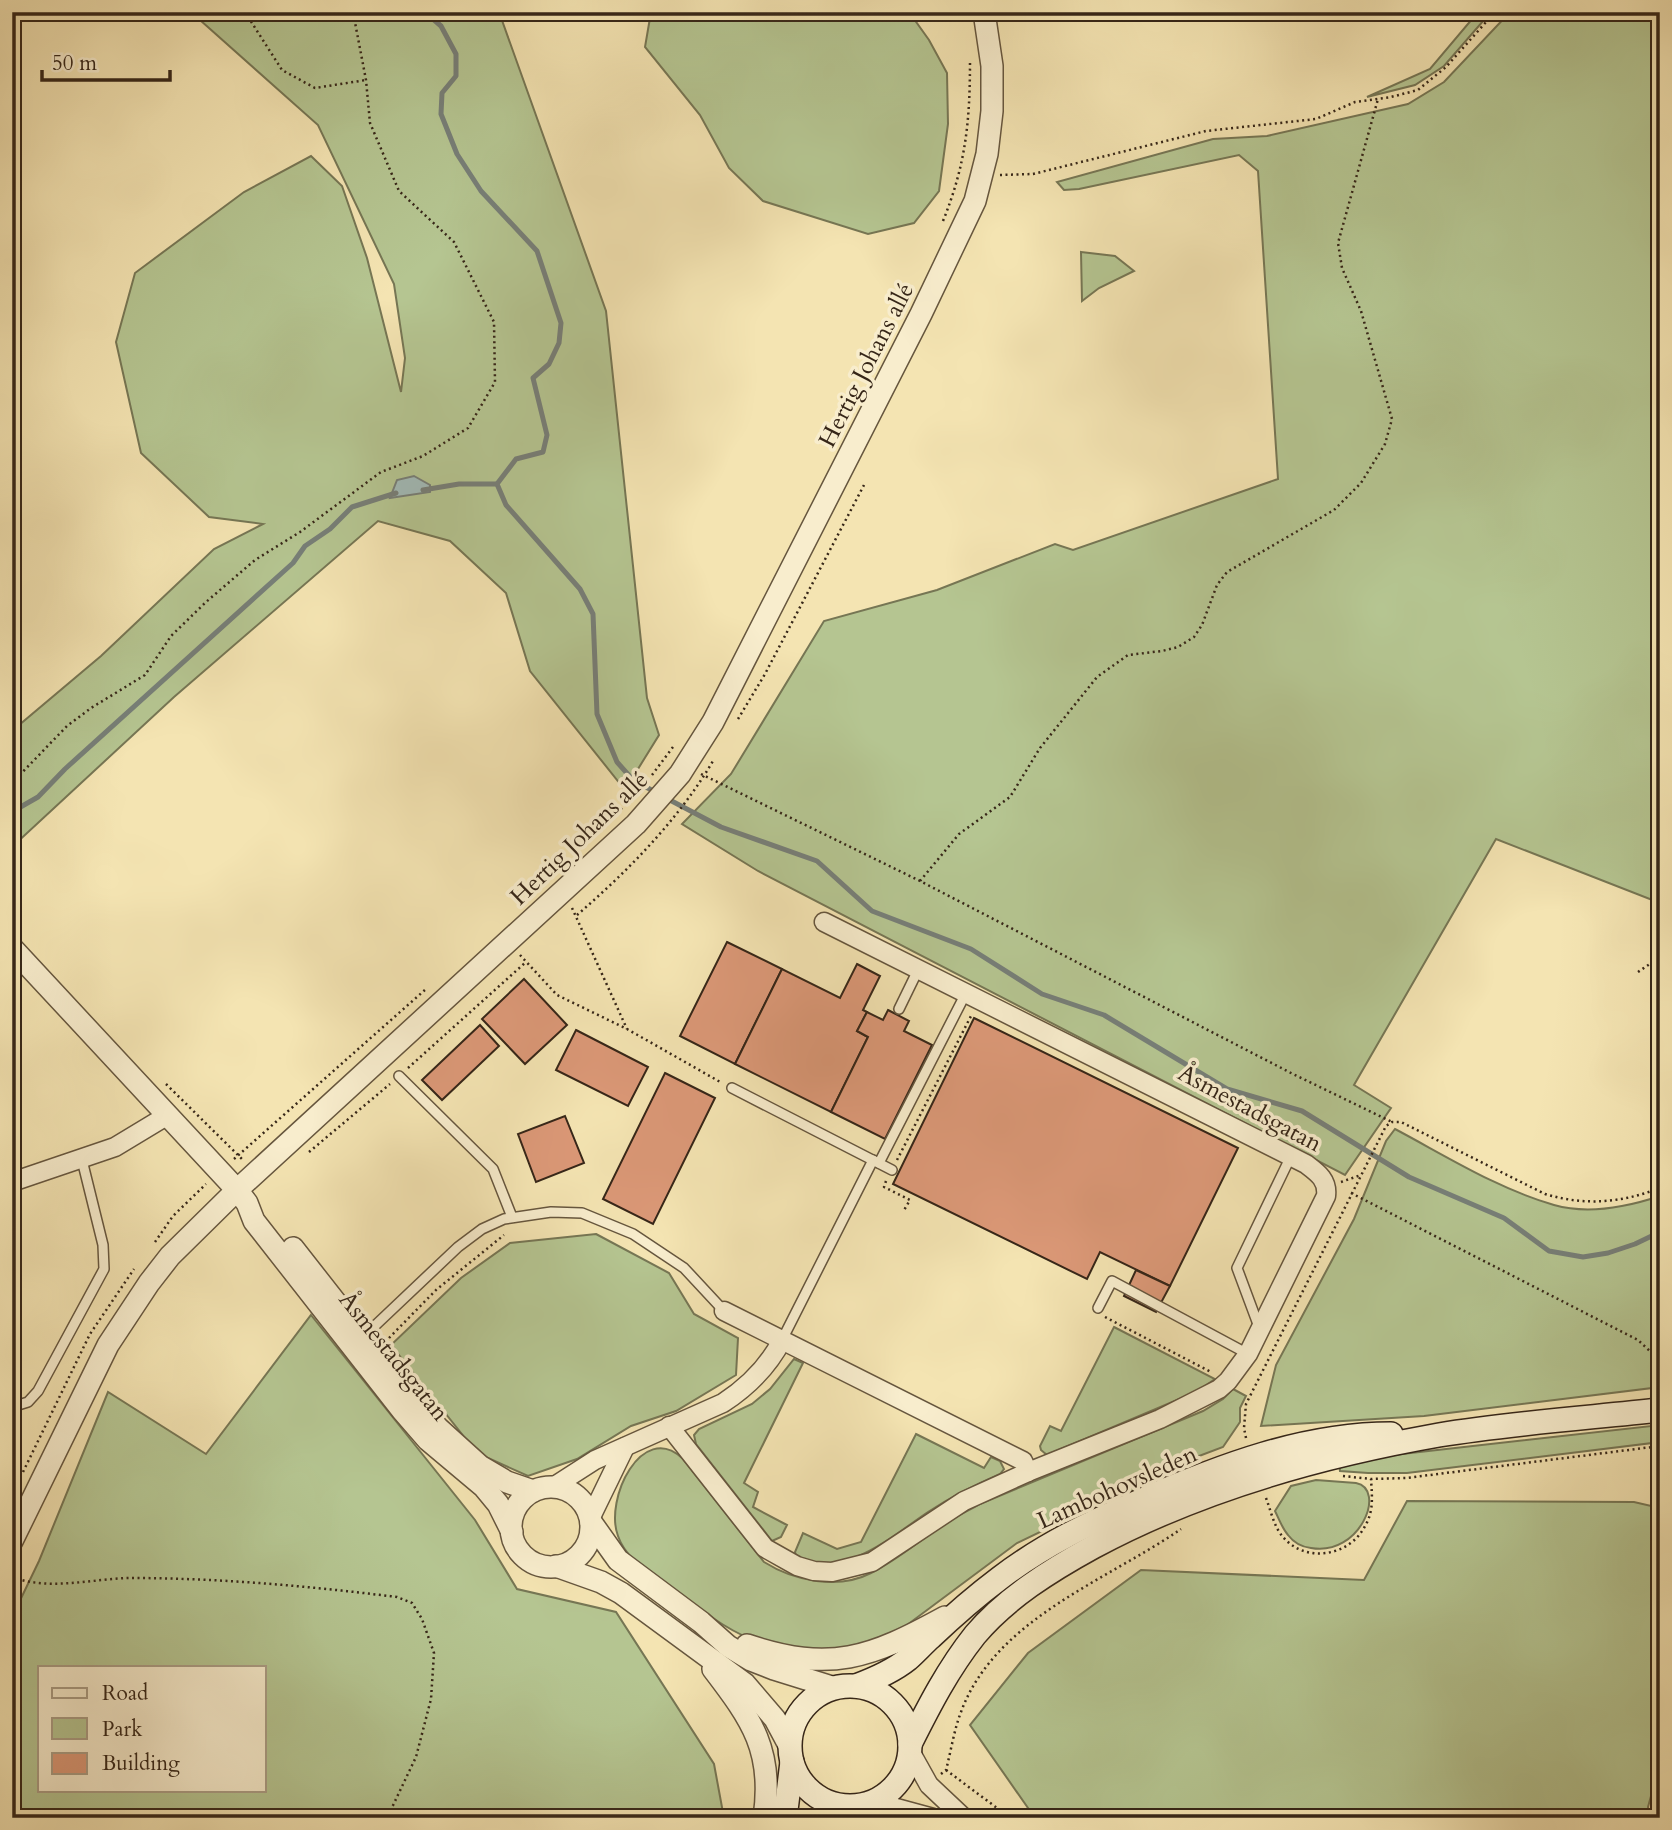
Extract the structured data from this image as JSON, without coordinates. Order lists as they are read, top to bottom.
{
  "streets": {
    "main road": ["Lambohovsleden"],
    "street": ["Hertig Johans allé", "Åsmestadsgatan"]
  },
  "crossings": [
    ["Hertig Johans allé", "Åsmestadsgatan"]
  ],
  "legend": ["Road", "Park", "Building"],
  "scale_bar": "50 m"
}
